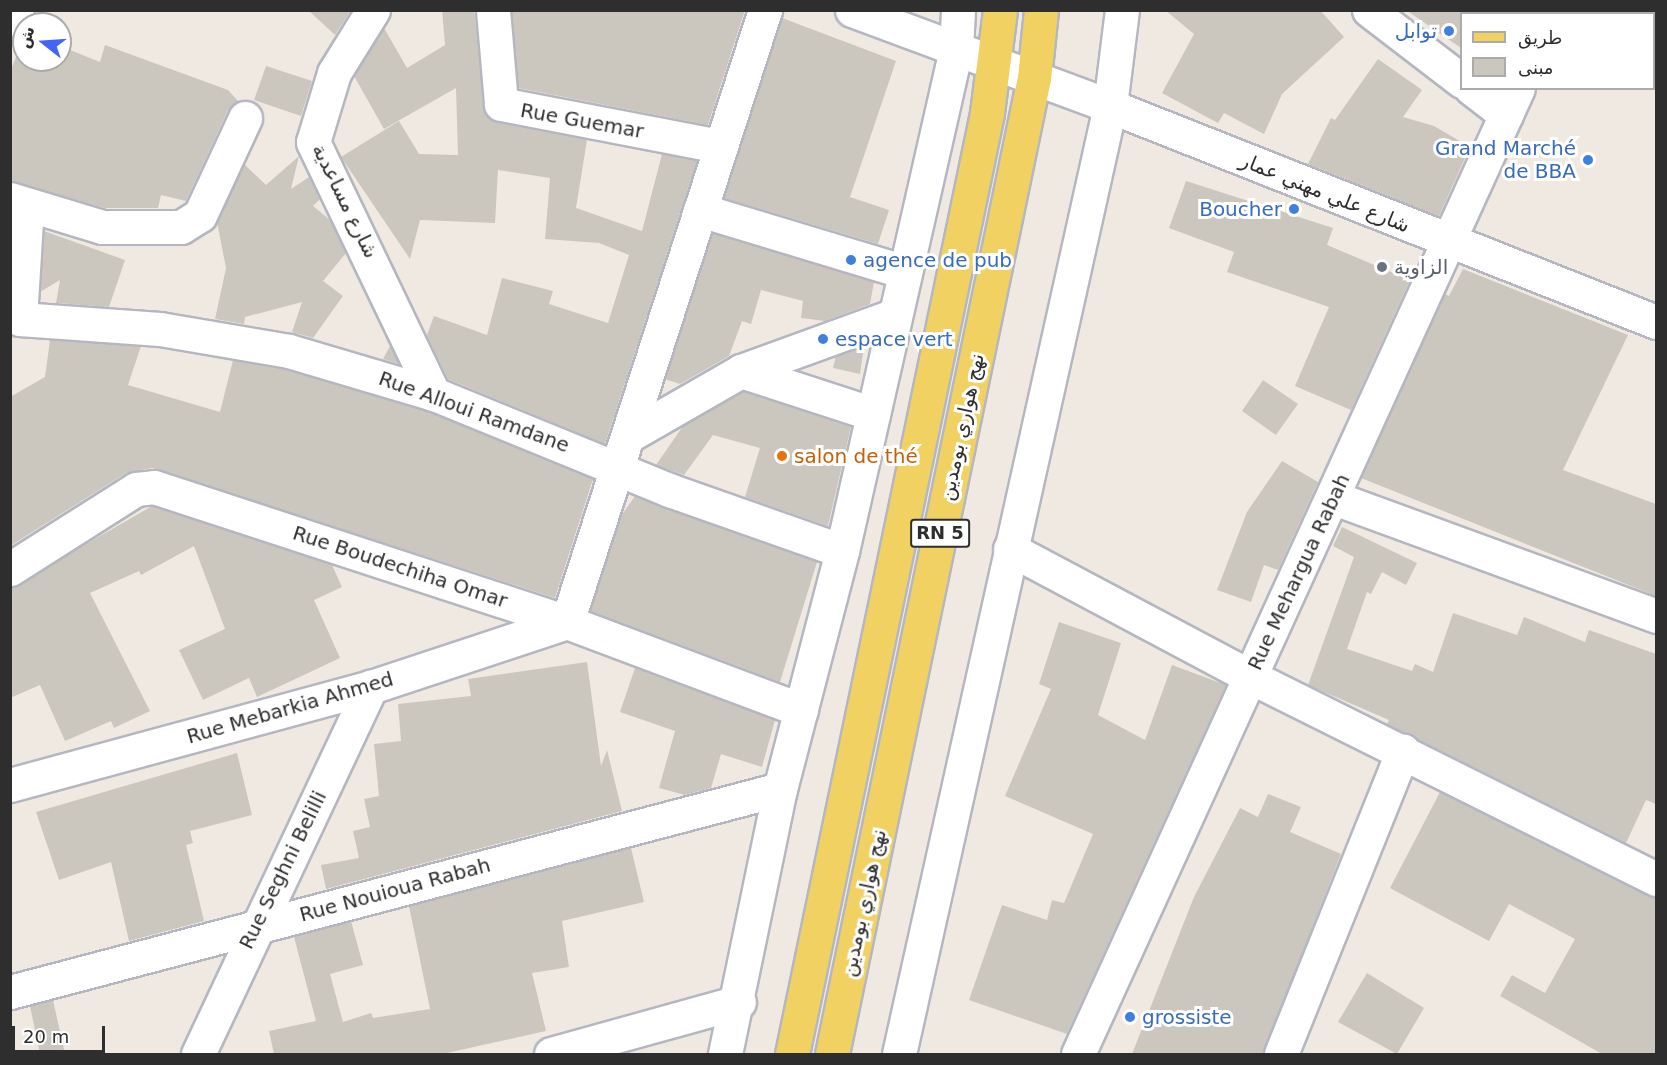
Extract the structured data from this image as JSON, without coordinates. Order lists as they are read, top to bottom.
{
  "streets": {
    "main road": ["نهج هواري بومدين", "RN 5"],
    "street": [
      "Rue Guemar",
      "شارع علي مهني عمار",
      "شارع مساعدية",
      "Rue Alloui Ramdane",
      "Rue Boudechiha Omar",
      "Rue Mehargua Rabah",
      "Rue Mebarkia Ahmed",
      "Rue Seghni Belilli",
      "Rue Nouioua Rabah"
    ]
  },
  "crossings": [
    ["شارع علي مهني عمار", "نهج هواري بومدين"],
    ["شارع علي مهني عمار", "Rue Mehargua Rabah"],
    ["شارع مساعدية", "Rue Alloui Ramdane"],
    ["Rue Boudechiha Omar", "Rue Mebarkia Ahmed"],
    ["Rue Mebarkia Ahmed", "Rue Seghni Belilli"],
    ["Rue Seghni Belilli", "Rue Nouioua Rabah"]
  ],
  "places": [
    "توابل",
    "Grand Marché de BBA",
    "Boucher",
    "agence de pub",
    "الزاوية",
    "espace vert",
    "salon de thé",
    "grossiste"
  ],
  "legend": ["طريق", "مبنى"],
  "scale_bar": "20 m",
  "north": "left"
}
